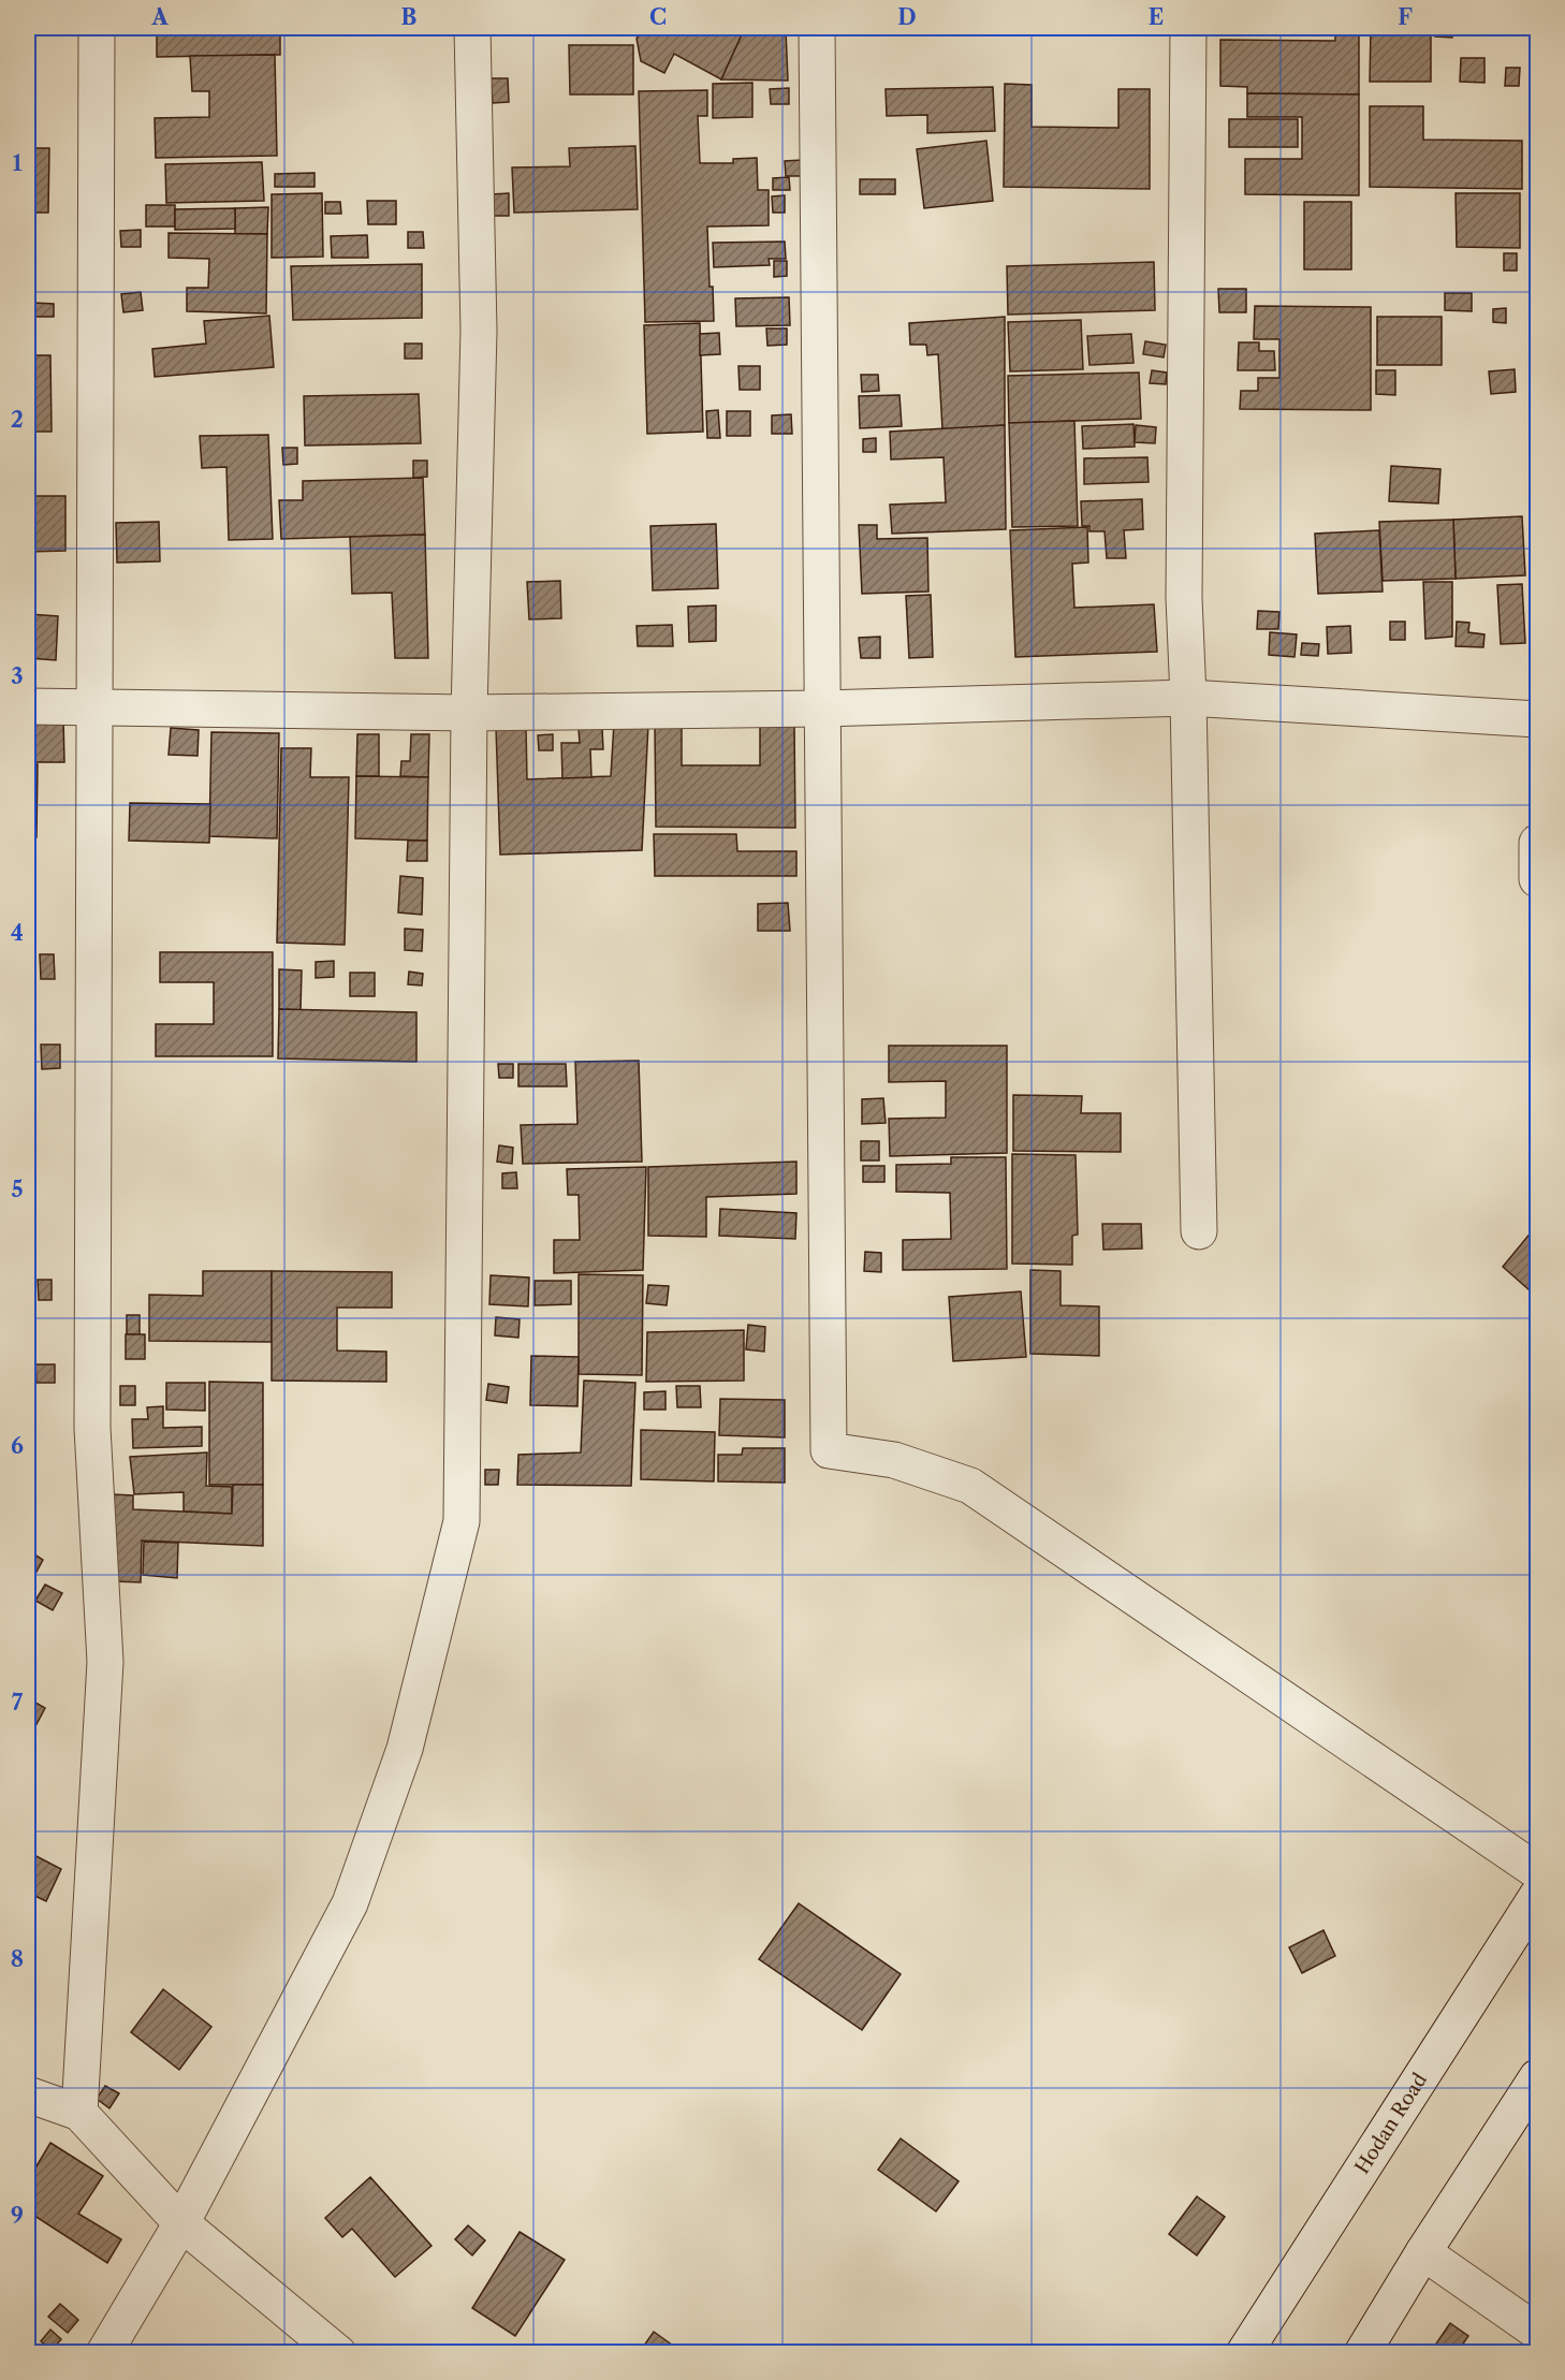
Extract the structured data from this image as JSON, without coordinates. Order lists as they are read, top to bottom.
{
  "streets": {
    "street": ["Hodan Road"]
  },
  "grid": {
    "columns": [
      "A",
      "B",
      "C",
      "D",
      "E",
      "F"
    ],
    "rows": [
      "1",
      "2",
      "3",
      "4",
      "5",
      "6",
      "7",
      "8",
      "9"
    ]
  }
}
